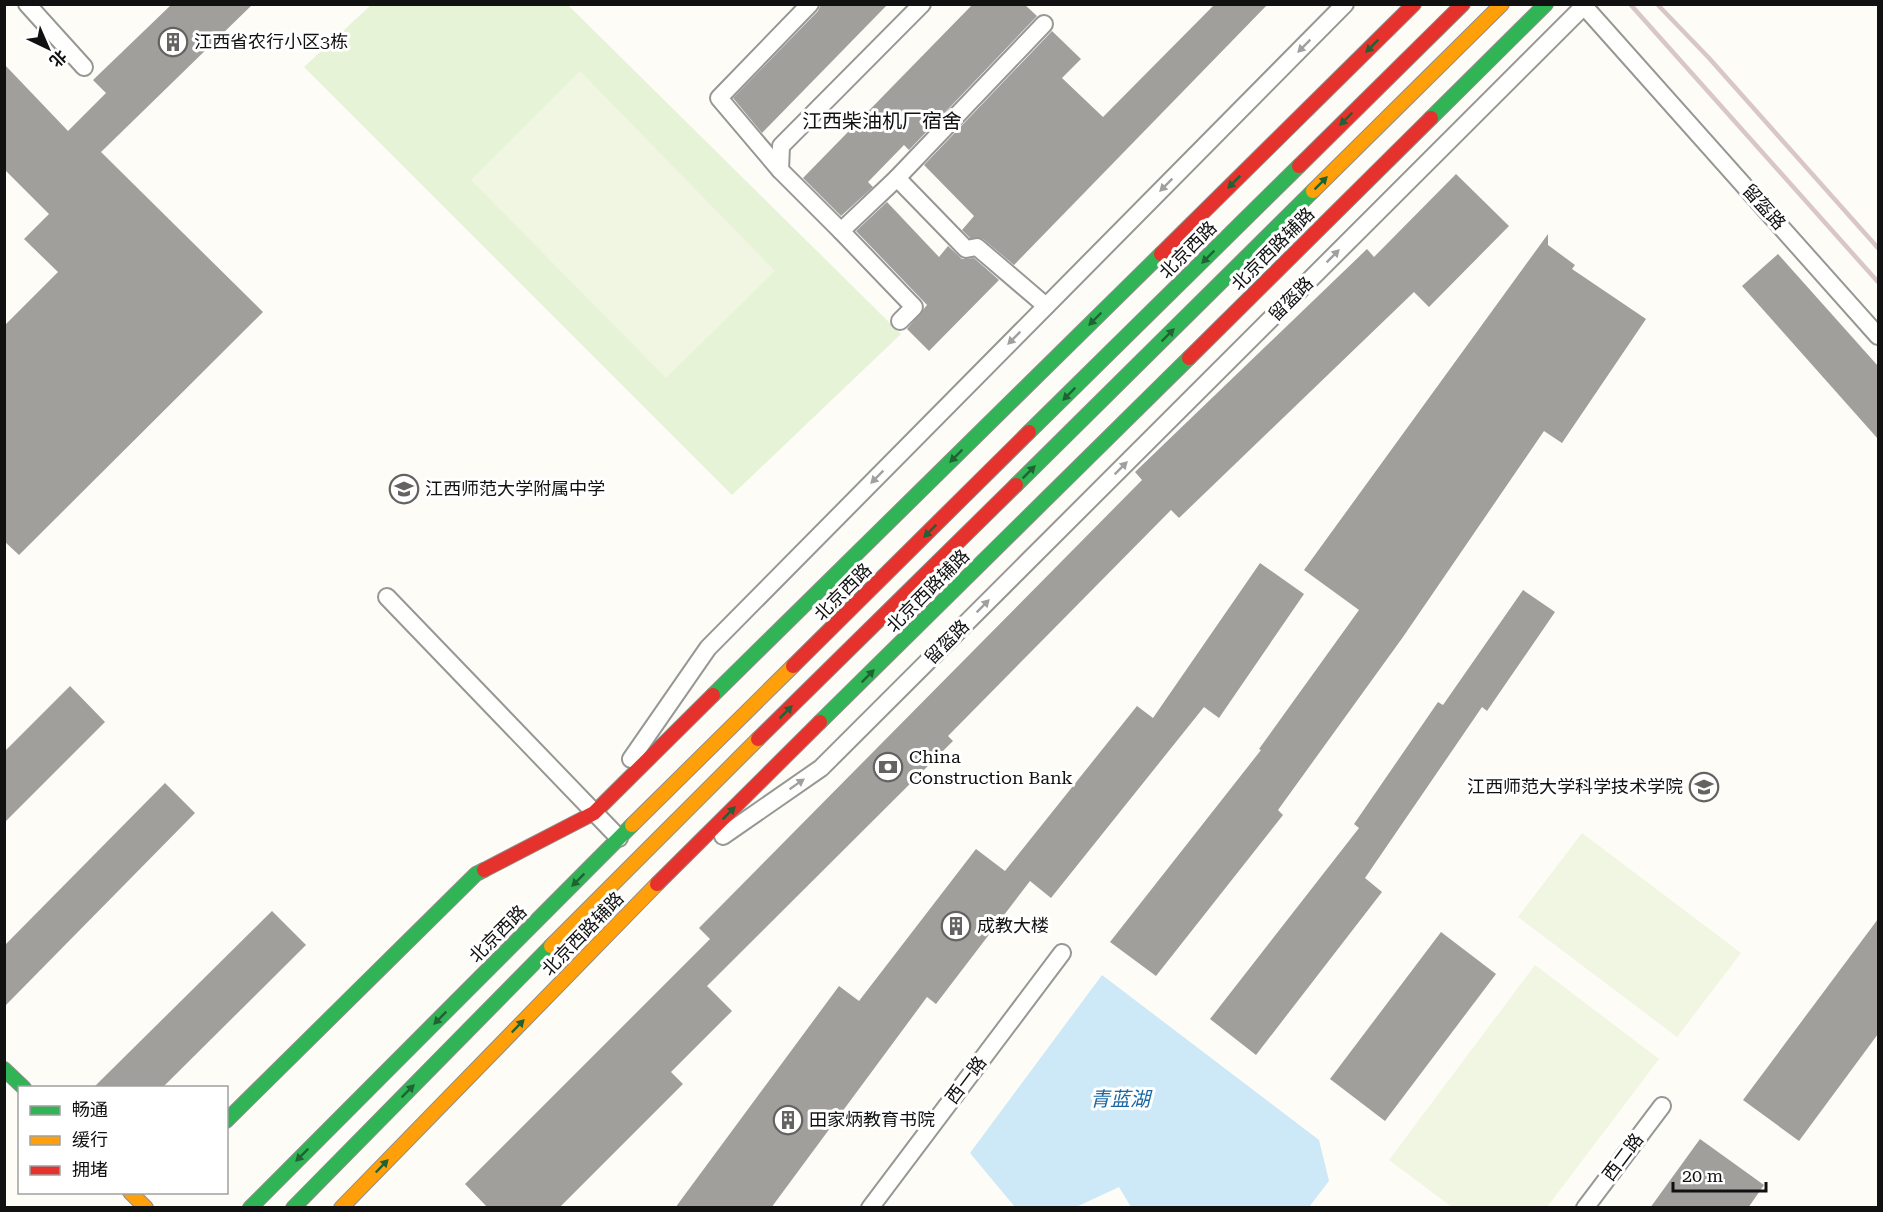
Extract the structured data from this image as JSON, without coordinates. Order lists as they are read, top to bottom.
{
  "streets": {
    "main road": ["北京西路辅路", "北京西路"],
    "lane": ["留盔路", "西一路", "西二路"]
  },
  "crossings": [
    ["留盔路", "北京西路辅路"]
  ],
  "one_way": ["留盔路"],
  "districts": ["江西柴油机厂宿舍"],
  "water": ["青蓝湖"],
  "places": {
    "building": ["江西省农行小区3栋", "成教大楼", "田家炳教育书院"],
    "school or university": ["江西师范大学附属中学", "江西师范大学科学技术学院"],
    "bank": ["China Construction Bank"]
  },
  "legend": ["畅通", "缓行", "拥堵"],
  "scale_bar": "20 m",
  "north": "bottom right"
}
